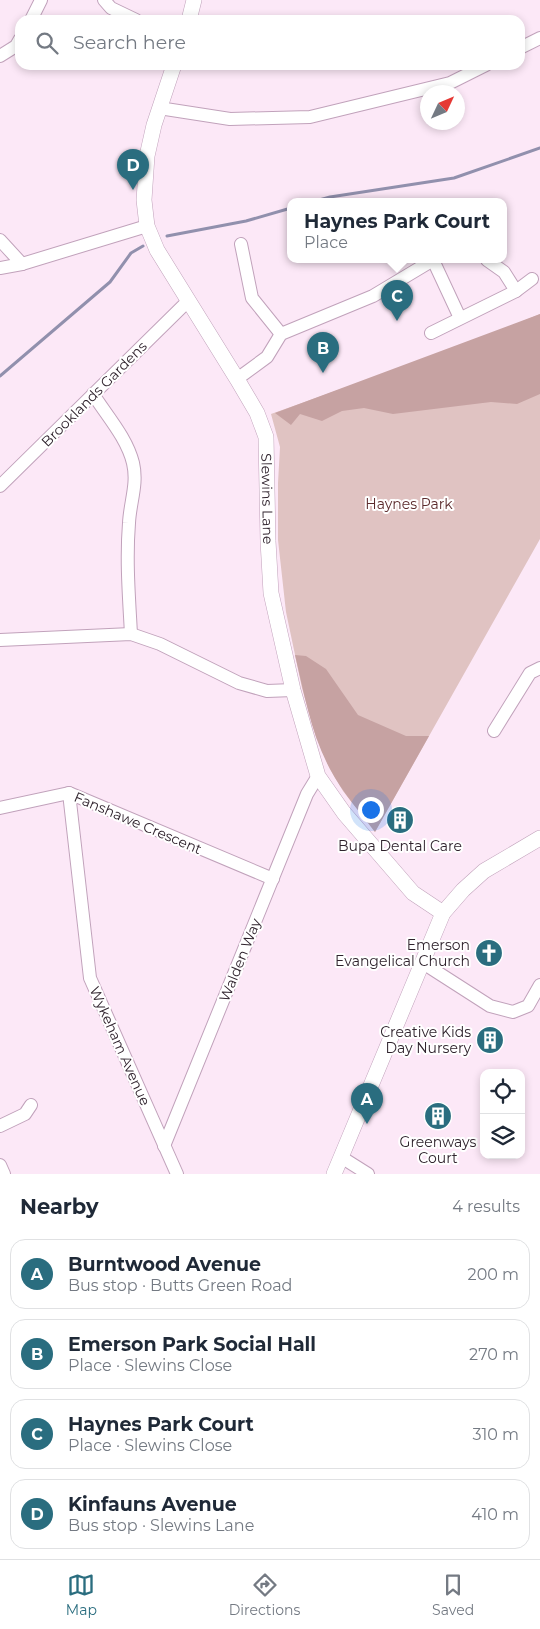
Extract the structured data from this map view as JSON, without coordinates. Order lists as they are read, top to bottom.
{
  "streets": {
    "street": [
      "Brooklands Gardens",
      "Slewins Lane",
      "Fanshawe Crescent",
      "Walden Way",
      "Wykeham Avenue"
    ]
  },
  "crossings": [
    ["Brooklands Gardens", "Slewins Lane"],
    ["Slewins Lane", "Walden Way"],
    ["Fanshawe Crescent", "Walden Way"],
    ["Fanshawe Crescent", "Wykeham Avenue"],
    ["Walden Way", "Wykeham Avenue"]
  ],
  "parks": ["Haynes Park"],
  "places": {
    "building": ["Bupa Dental Care", "Creative Kids Day Nursery", "Greenways Court"],
    "church": ["Emerson Evangelical Church"]
  },
  "north": "top right",
  "page": {
    "search": "Search here",
    "pins": [
      "D",
      "C",
      "B",
      "A"
    ],
    "popup": ["Haynes Park Court", "Place"],
    "heading": ["Nearby", "4 results"],
    "list": [
      {
        "mark": "A",
        "name": "Burntwood Avenue",
        "note": "Bus stop · Butts Green Road",
        "value": "200 m"
      },
      {
        "mark": "B",
        "name": "Emerson Park Social Hall",
        "note": "Place · Slewins Close",
        "value": "270 m"
      },
      {
        "mark": "C",
        "name": "Haynes Park Court",
        "note": "Place · Slewins Close",
        "value": "310 m"
      },
      {
        "mark": "D",
        "name": "Kinfauns Avenue",
        "note": "Bus stop · Slewins Lane",
        "value": "410 m"
      }
    ],
    "nav": ["Map", "Directions", "Saved"]
  }
}
